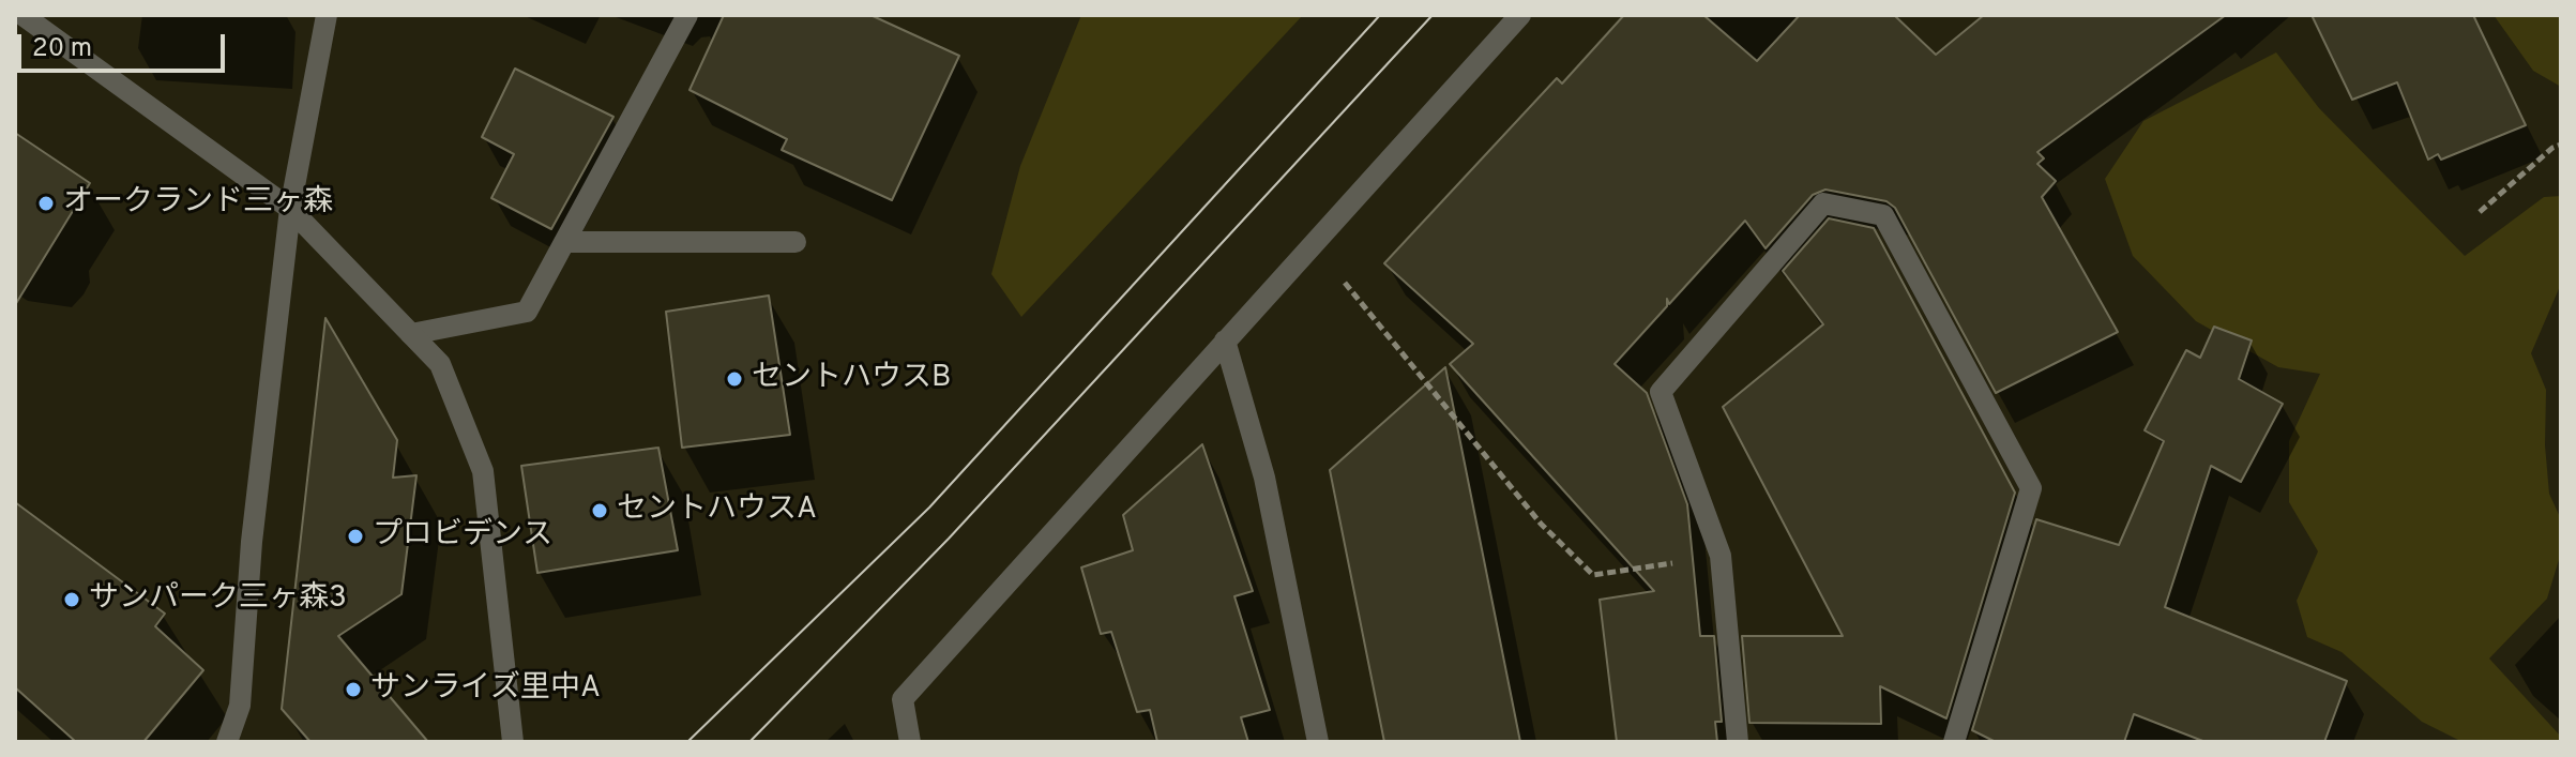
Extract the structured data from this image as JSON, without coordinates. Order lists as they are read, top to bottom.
{
  "places": [
    "オークランド三ヶ森",
    "セントハウスB",
    "セントハウスA",
    "プロビデンス",
    "サンパーク三ヶ森3",
    "サンライズ里中A"
  ],
  "scale_bar": "20 m"
}
